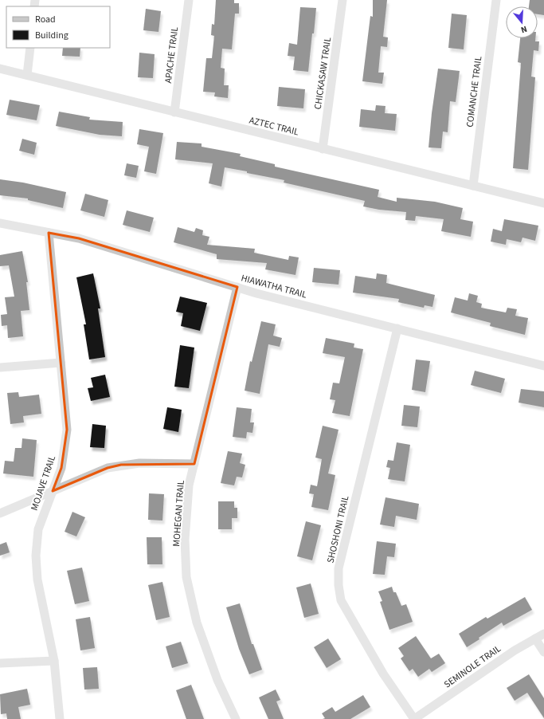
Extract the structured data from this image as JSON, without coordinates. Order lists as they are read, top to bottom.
{
  "streets": {
    "street": [
      "APACHE TRAIL",
      "CHICKASAW TRAIL",
      "COMANCHE TRAIL",
      "AZTEC TRAIL",
      "HIAWATHA TRAIL",
      "MOJAVE TRAIL",
      "MOHEGAN TRAIL",
      "SHOSHONI TRAIL",
      "SEMINOLE TRAIL"
    ]
  },
  "crossings": [
    ["APACHE TRAIL", "AZTEC TRAIL"],
    ["CHICKASAW TRAIL", "AZTEC TRAIL"],
    ["COMANCHE TRAIL", "AZTEC TRAIL"],
    ["HIAWATHA TRAIL", "MOJAVE TRAIL"],
    ["HIAWATHA TRAIL", "MOHEGAN TRAIL"],
    ["HIAWATHA TRAIL", "SHOSHONI TRAIL"],
    ["SHOSHONI TRAIL", "SEMINOLE TRAIL"]
  ],
  "legend": ["Road", "Building"],
  "north": "bottom"
}
